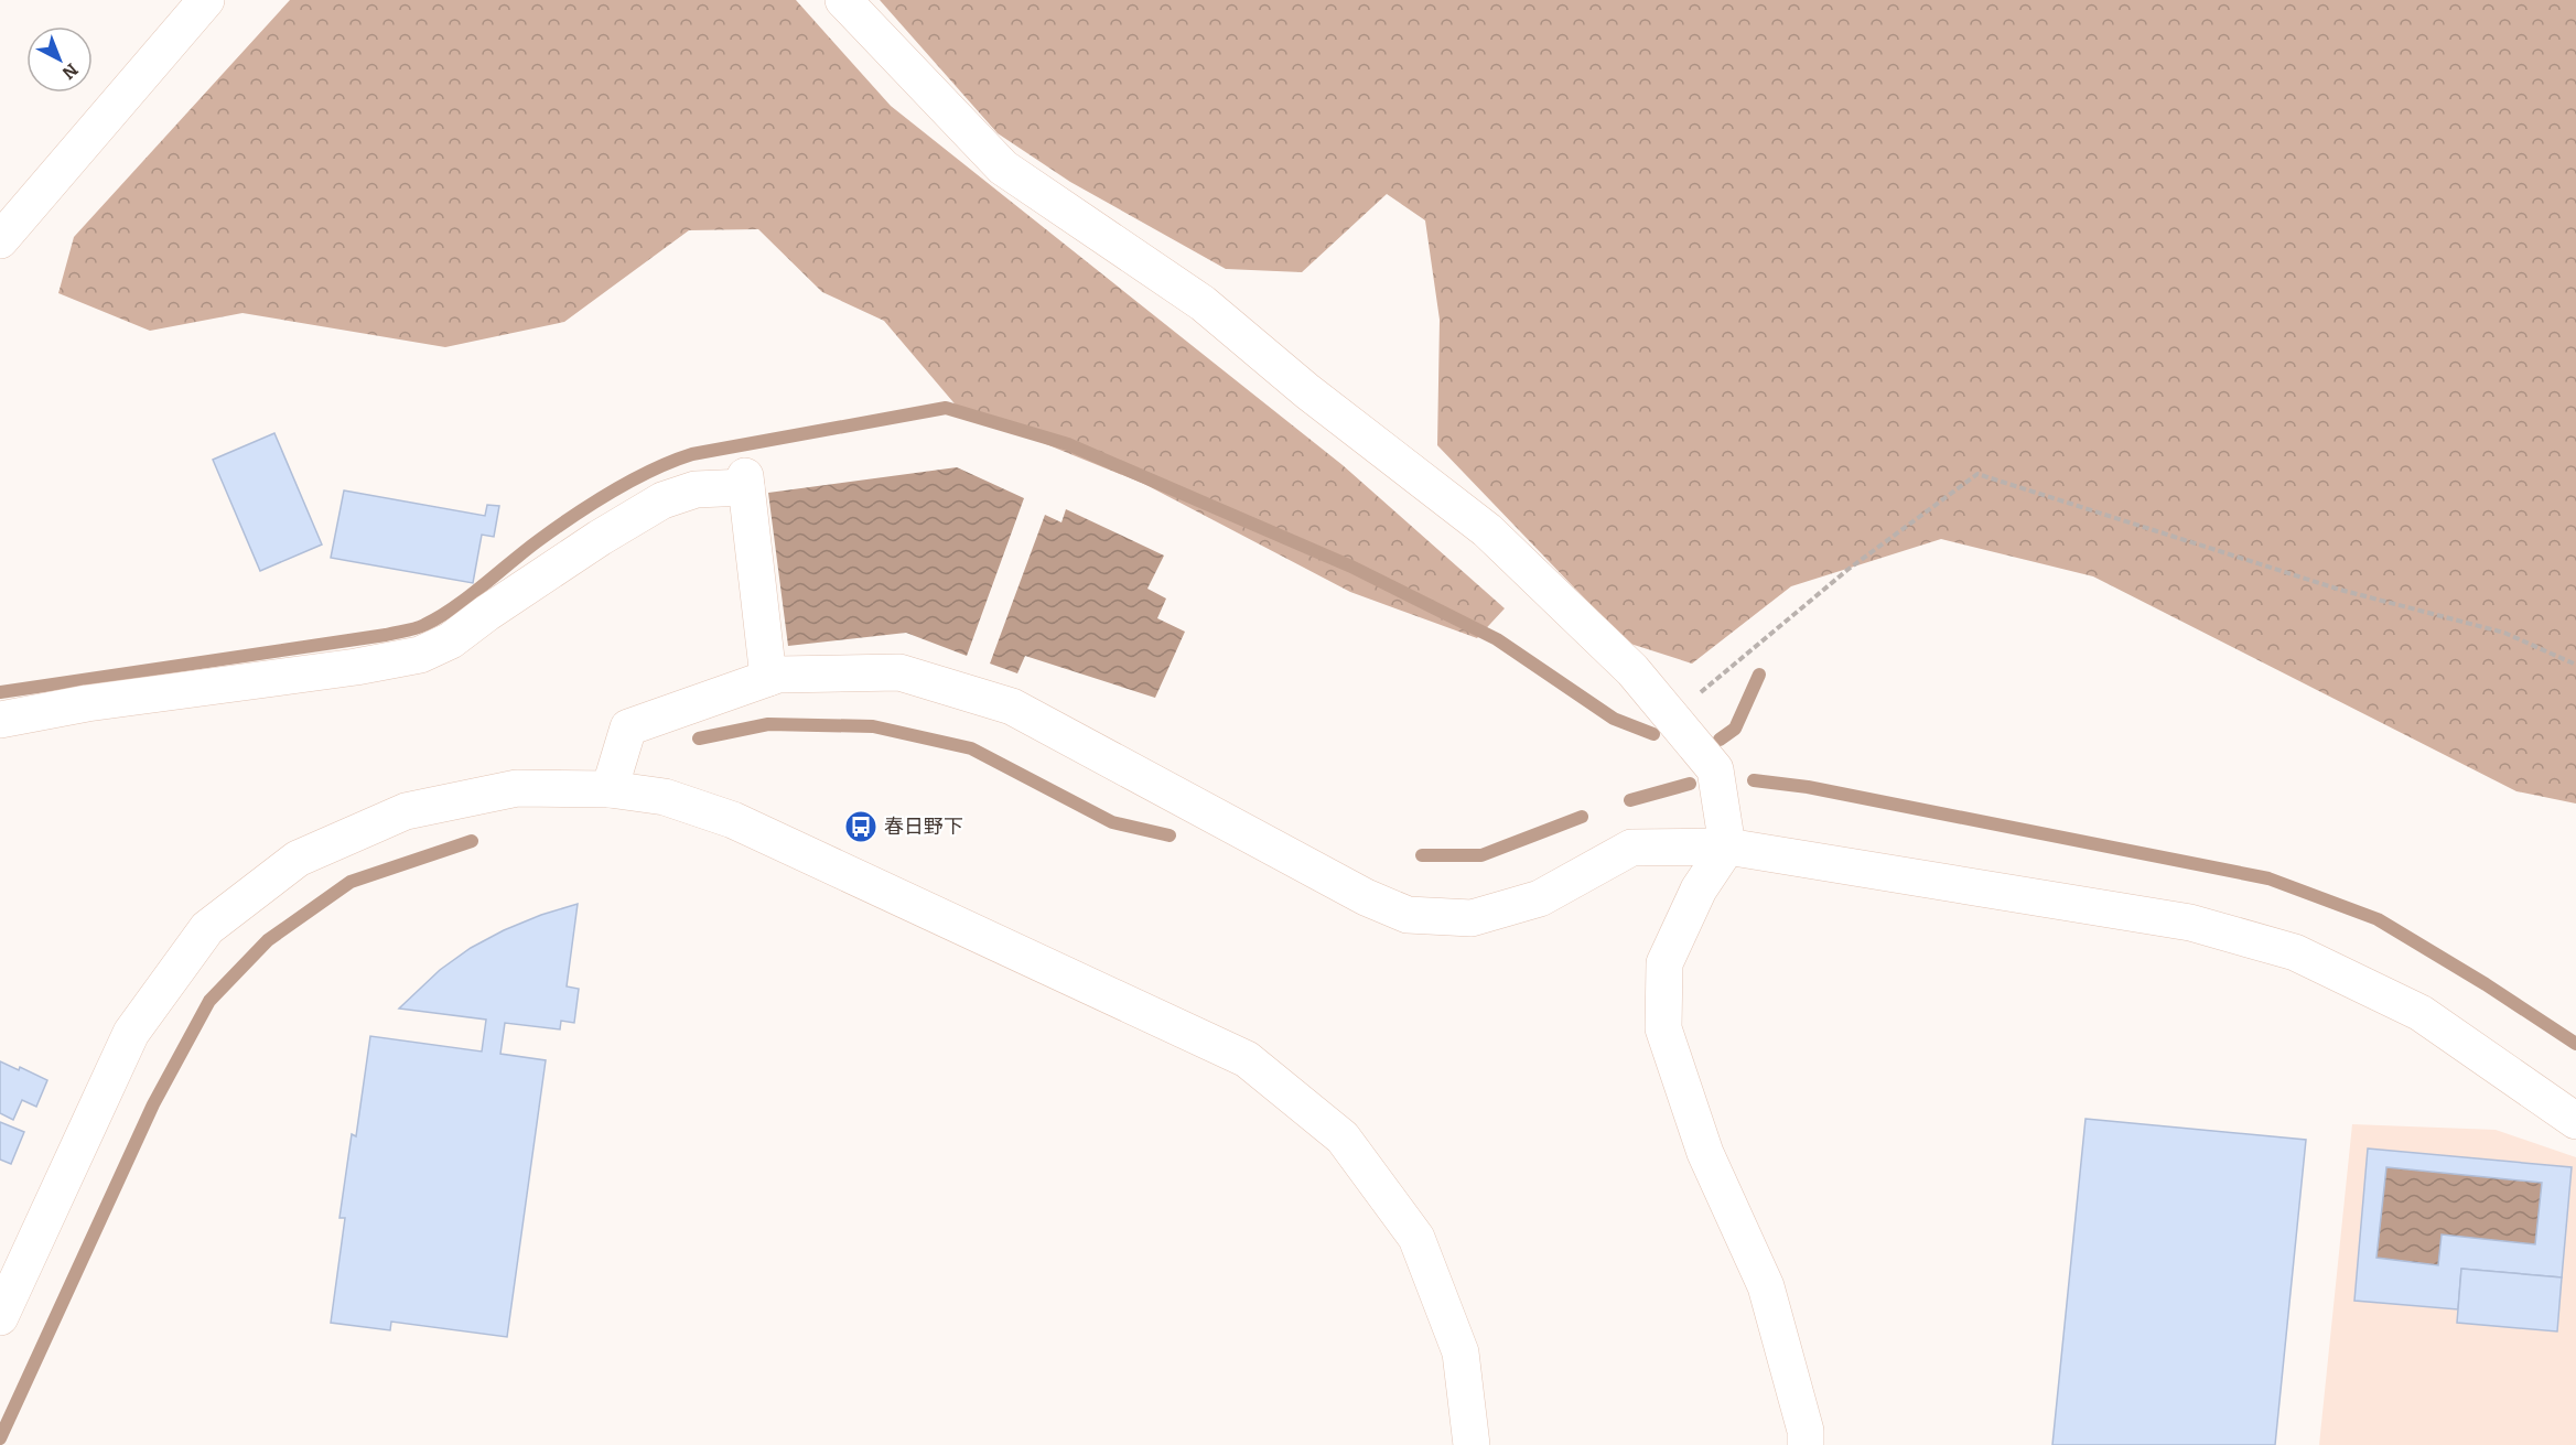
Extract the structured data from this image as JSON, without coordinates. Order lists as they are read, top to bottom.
{
  "places": {
    "bus stop": ["春日野下"]
  },
  "north": "bottom right"
}
